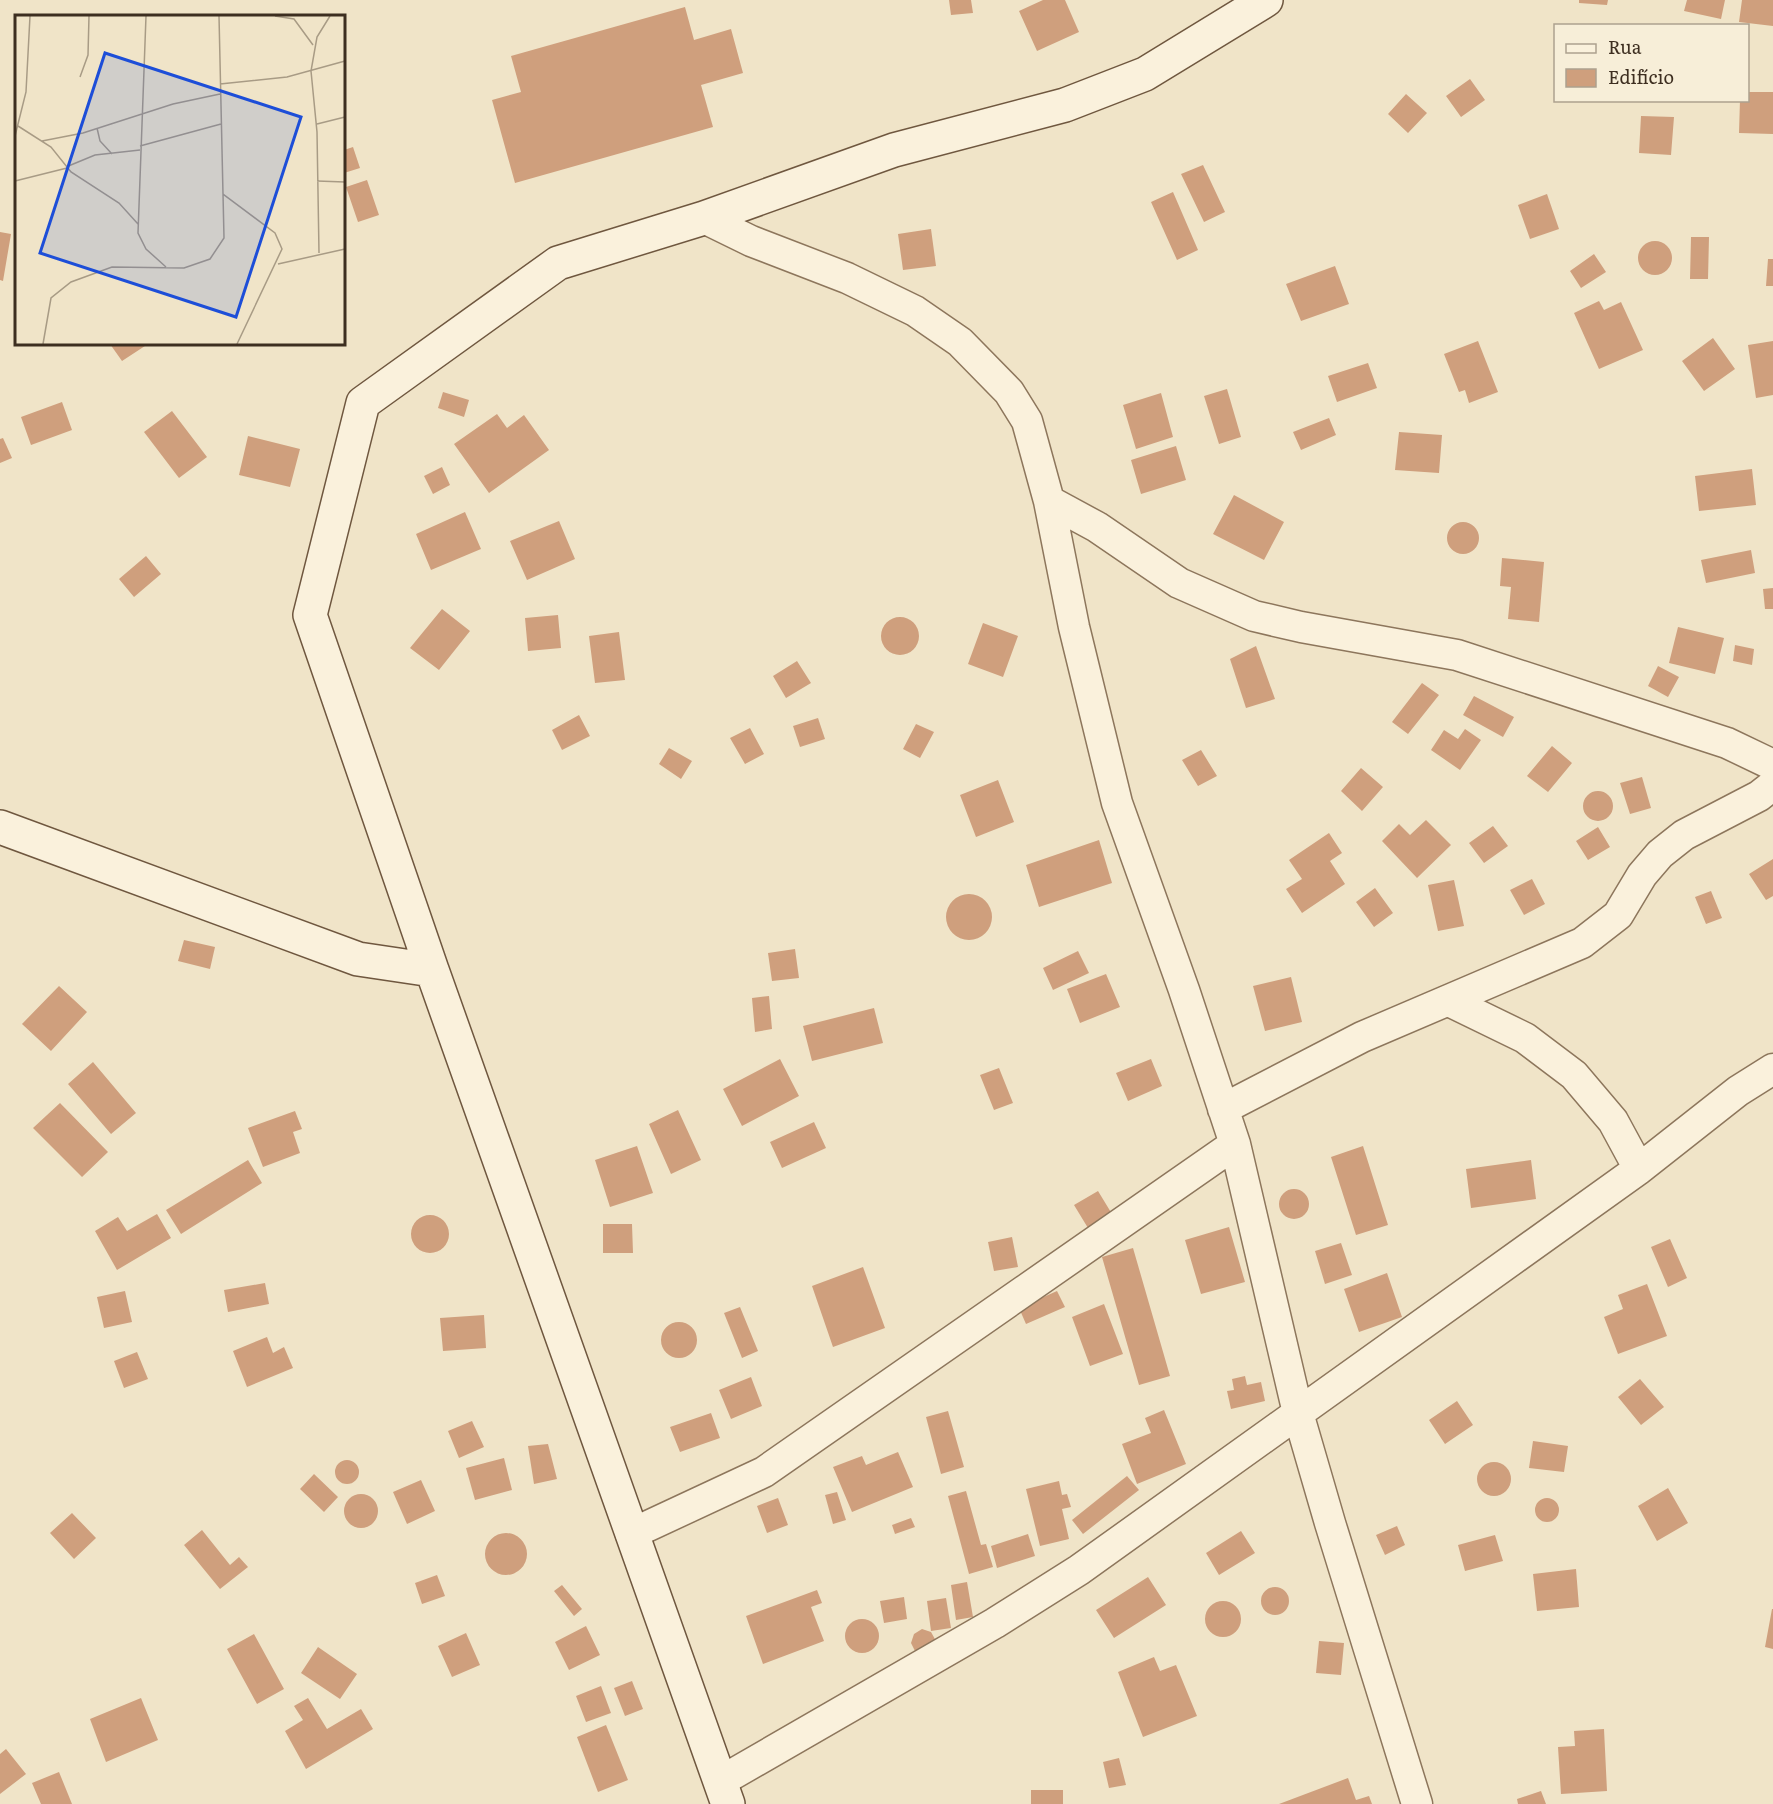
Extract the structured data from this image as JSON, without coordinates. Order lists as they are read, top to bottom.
{
  "legend": ["Rua", "Edifício"]
}
